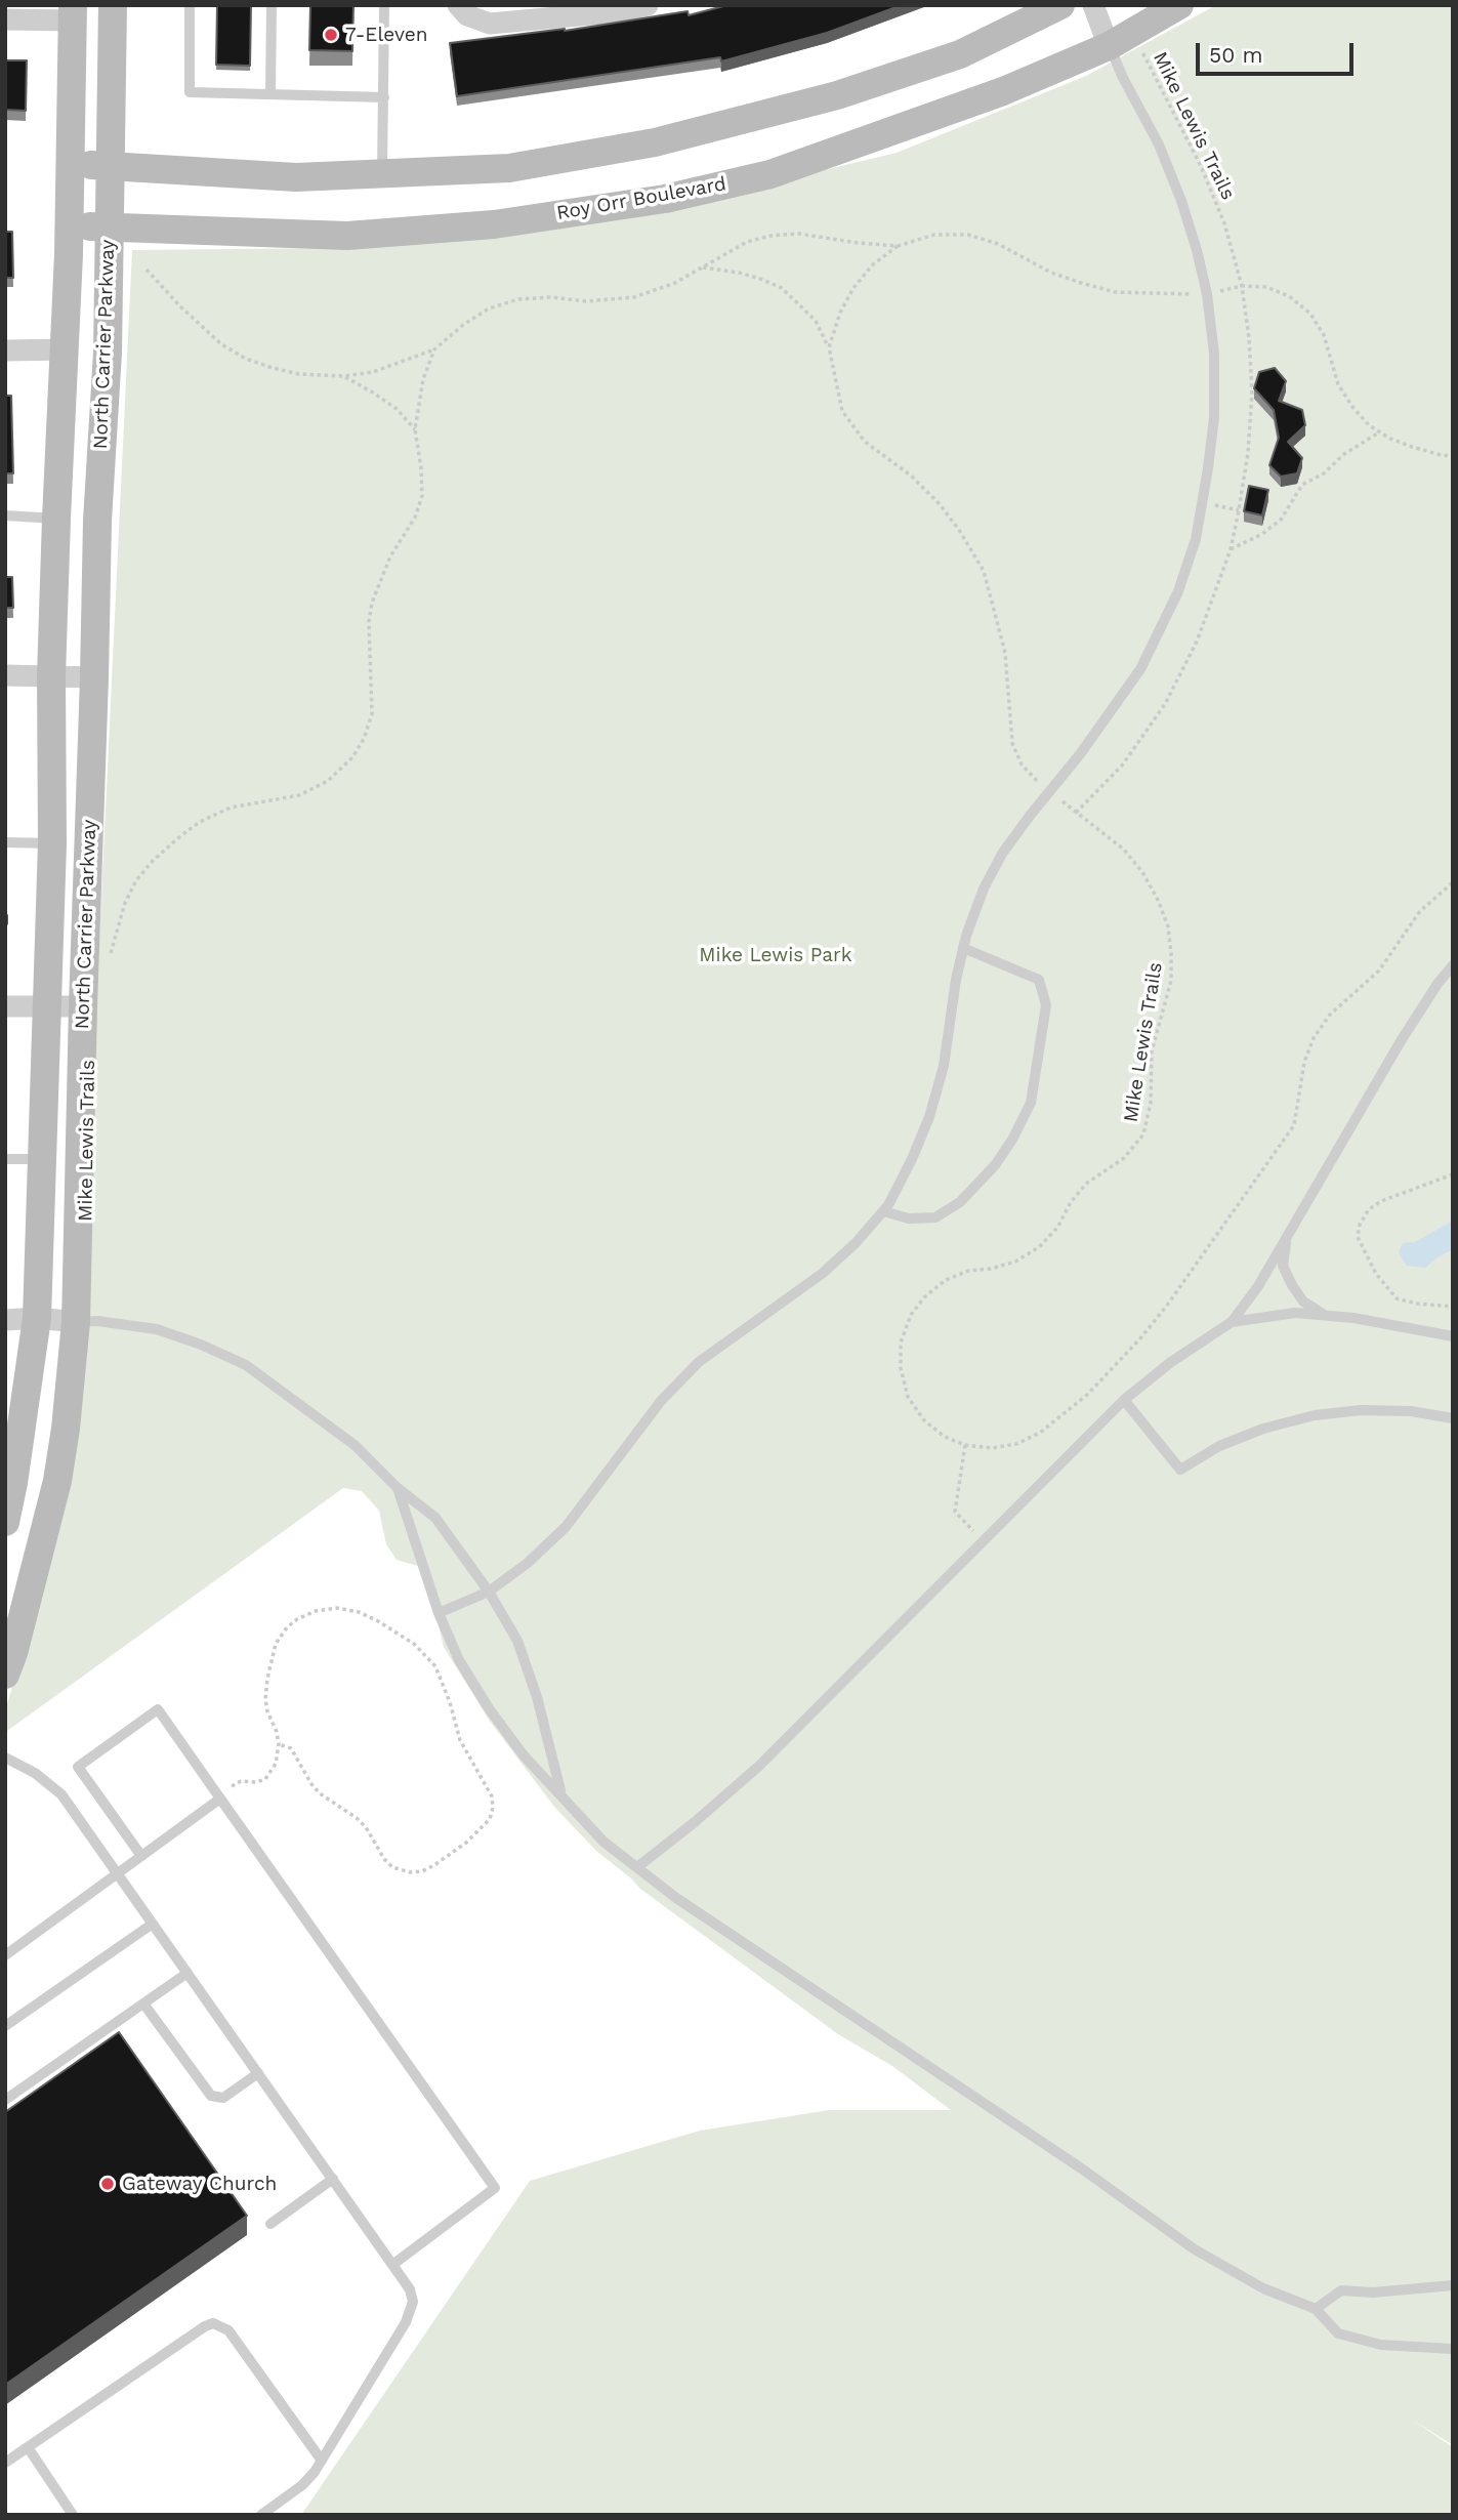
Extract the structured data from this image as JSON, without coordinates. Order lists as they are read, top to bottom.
{
  "streets": {
    "main road": ["Roy Orr Boulevard", "North Carrier Parkway"],
    "path": ["Mike Lewis Trails"]
  },
  "crossings": [
    ["Mike Lewis Trails", "Roy Orr Boulevard"],
    ["Roy Orr Boulevard", "North Carrier Parkway"]
  ],
  "parks": ["Mike Lewis Park"],
  "places": ["7-Eleven", "Gateway Church"],
  "scale_bar": "50 m"
}
